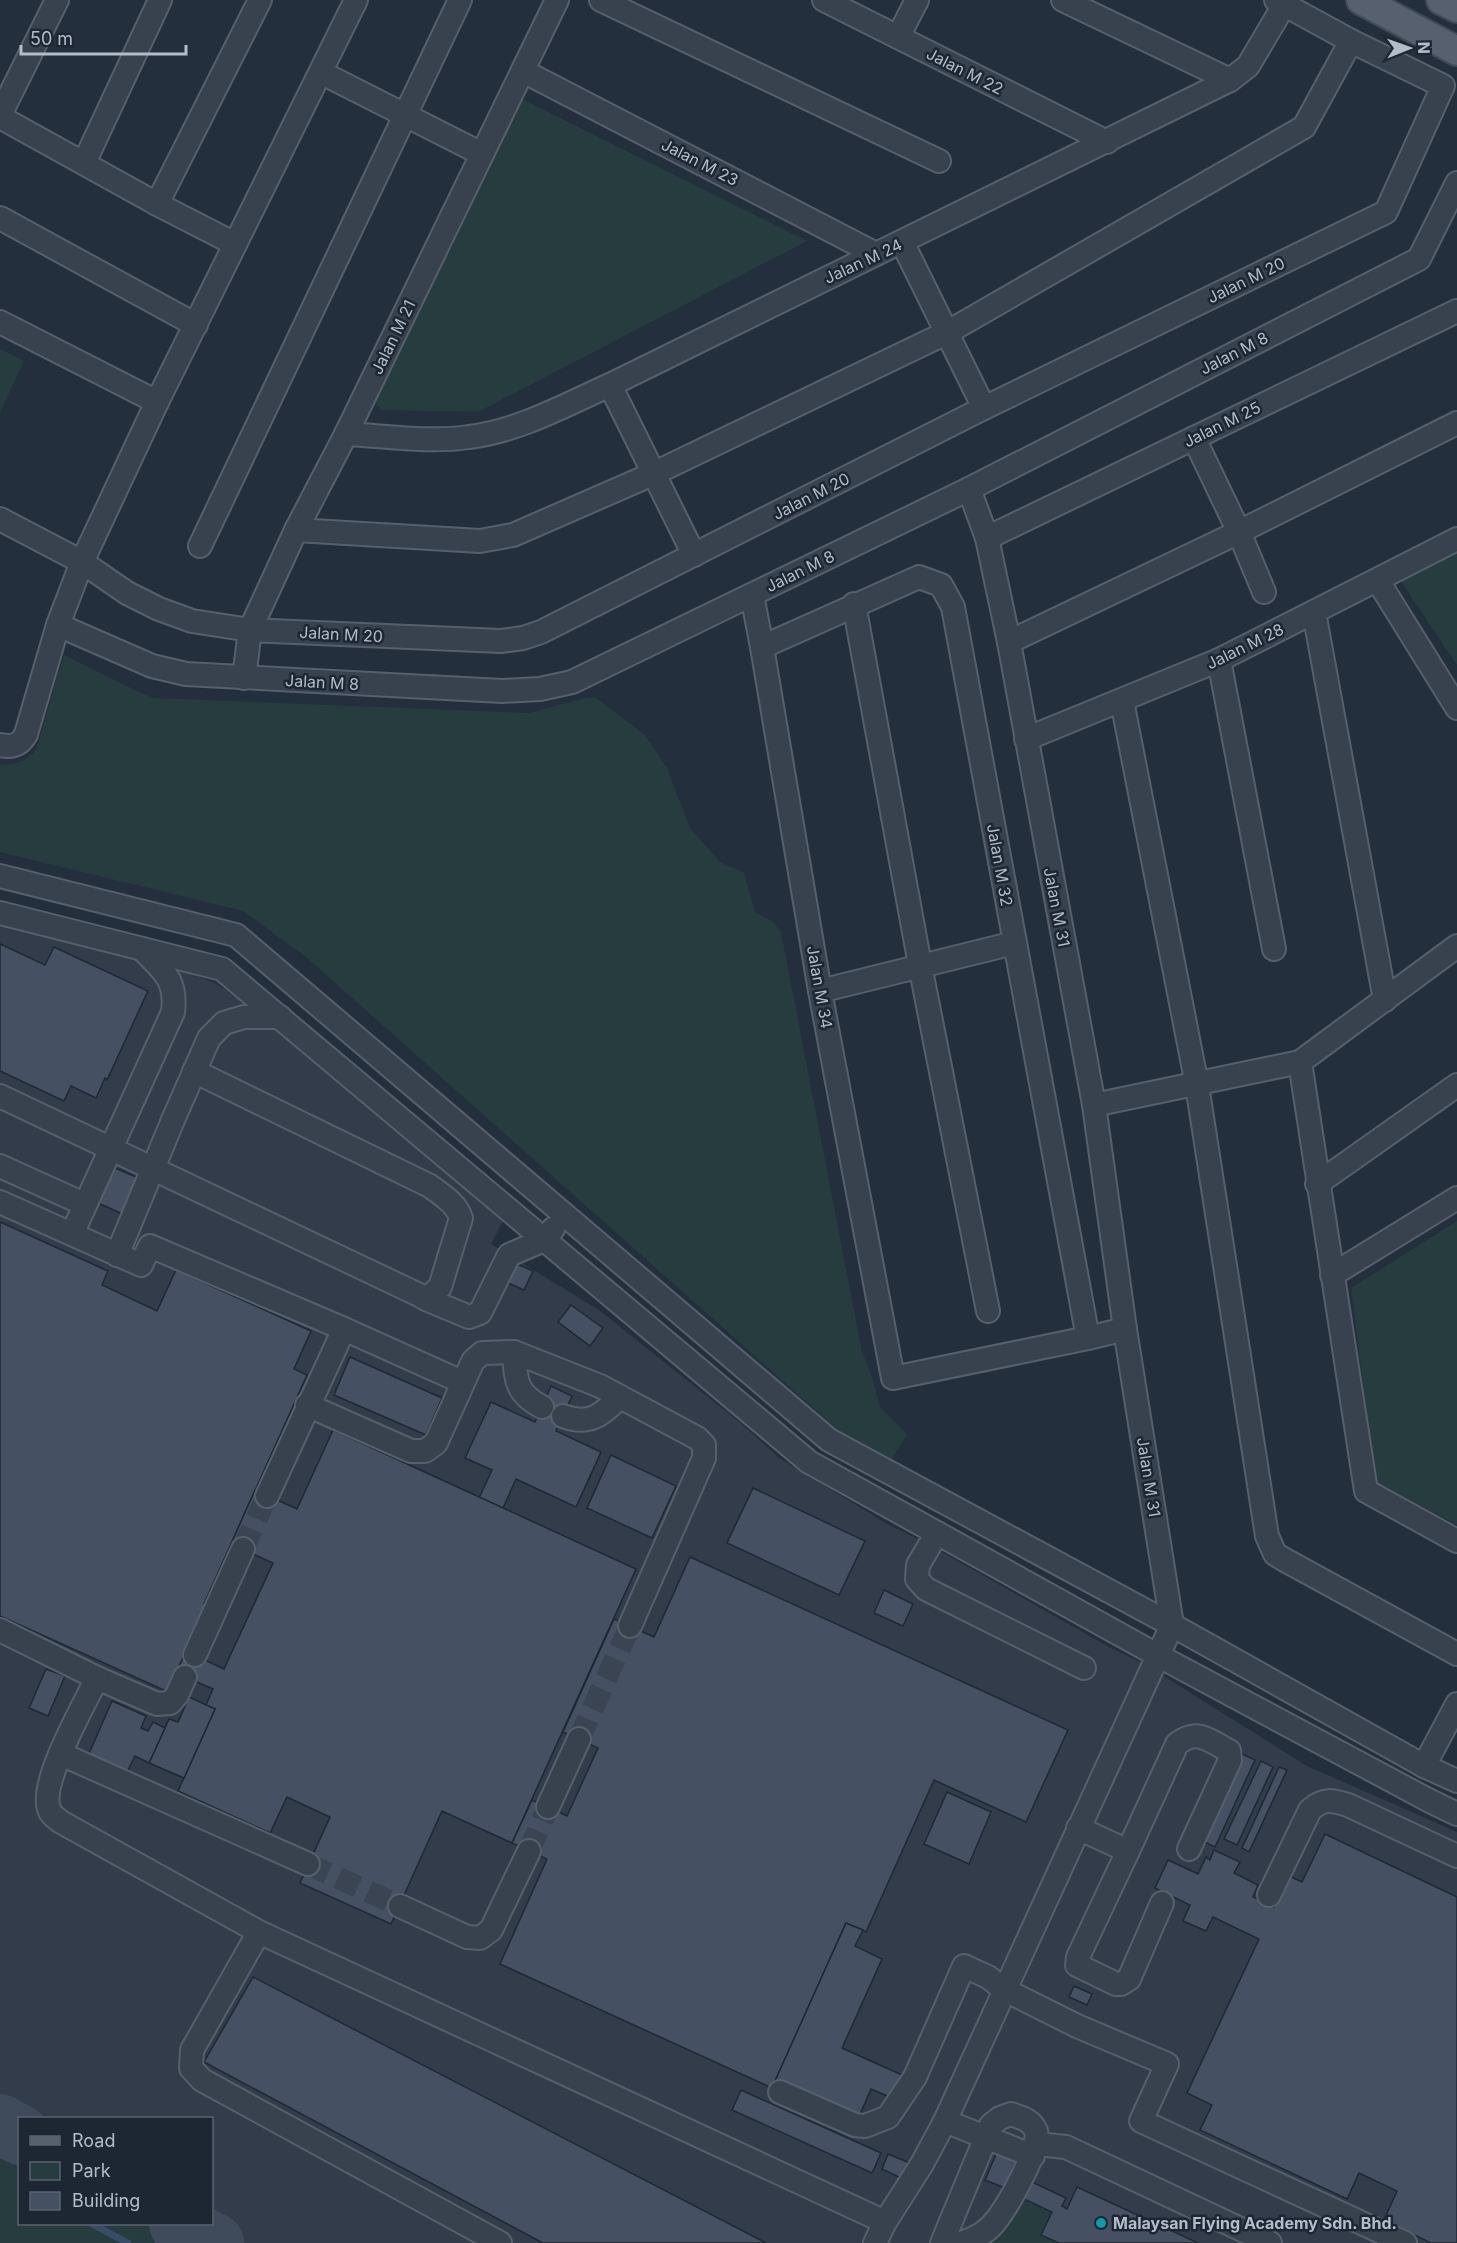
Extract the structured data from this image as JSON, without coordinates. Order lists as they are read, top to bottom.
{
  "streets": {
    "street": [
      "Jalan M 22",
      "Jalan M 23",
      "Jalan M 24",
      "Jalan M 20",
      "Jalan M 21",
      "Jalan M 8",
      "Jalan M 25",
      "Jalan M 28",
      "Jalan M 32",
      "Jalan M 31",
      "Jalan M 34"
    ]
  },
  "crossings": [
    ["Jalan M 22", "Jalan M 24"],
    ["Jalan M 23", "Jalan M 24"],
    ["Jalan M 23", "Jalan M 21"],
    ["Jalan M 24", "Jalan M 21"],
    ["Jalan M 20", "Jalan M 21"],
    ["Jalan M 21", "Jalan M 8"],
    ["Jalan M 8", "Jalan M 31"],
    ["Jalan M 8", "Jalan M 34"],
    ["Jalan M 25", "Jalan M 31"],
    ["Jalan M 28", "Jalan M 31"],
    ["Jalan M 32", "Jalan M 34"]
  ],
  "places": ["Malaysan Flying Academy Sdn. Bhd."],
  "legend": ["Road", "Park", "Building"],
  "scale_bar": "50 m",
  "north": "right"
}
